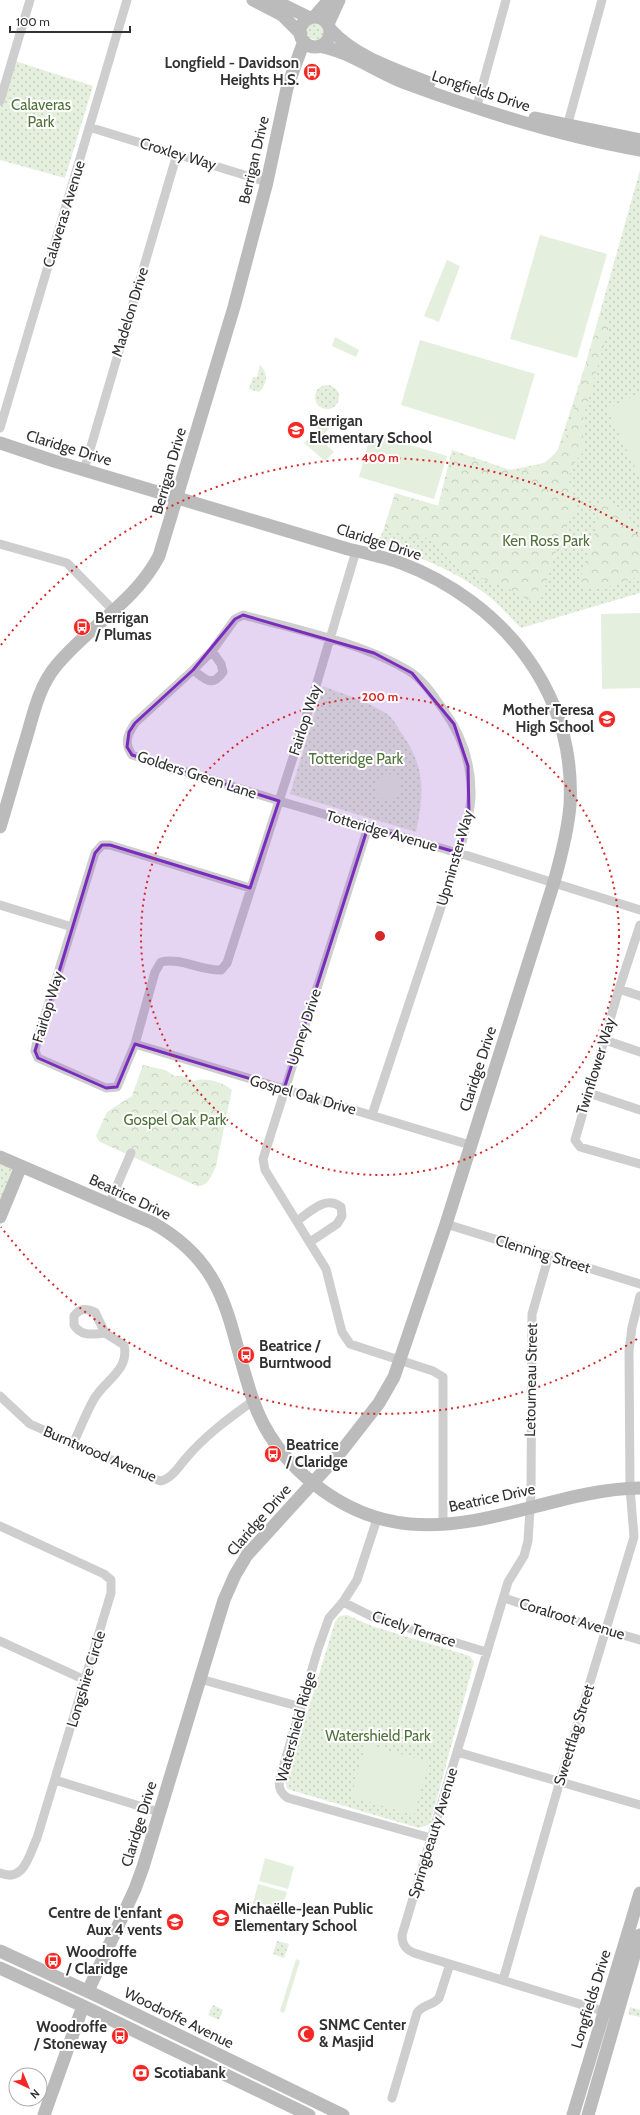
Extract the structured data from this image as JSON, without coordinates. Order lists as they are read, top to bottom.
{
  "streets": {
    "street": [
      "Longfields Drive",
      "Croxley Way",
      "Berrigan Drive",
      "Calaveras Avenue",
      "Madelon Drive",
      "Claridge Drive",
      "Fairlop Way",
      "Golders Green Lane",
      "Totteridge Avenue",
      "Upminster Way",
      "Upney Drive",
      "Twinflower Way",
      "Gospel Oak Drive",
      "Beatrice Drive",
      "Clenning Street",
      "Letourneau Street",
      "Burntwood Avenue",
      "Coralroot Avenue",
      "Cicely Terrace",
      "Longshire Circle",
      "Watershield Ridge",
      "Sweetflag Street",
      "Springbeauty Avenue",
      "Woodroffe Avenue"
    ]
  },
  "crossings": [
    ["Longfields Drive", "Berrigan Drive"],
    ["Longfields Drive", "Springbeauty Avenue"],
    ["Croxley Way", "Berrigan Drive"],
    ["Croxley Way", "Calaveras Avenue"],
    ["Croxley Way", "Madelon Drive"],
    ["Berrigan Drive", "Claridge Drive"],
    ["Madelon Drive", "Claridge Drive"],
    ["Claridge Drive", "Fairlop Way"],
    ["Claridge Drive", "Totteridge Avenue"],
    ["Claridge Drive", "Upney Drive"],
    ["Claridge Drive", "Gospel Oak Drive"],
    ["Claridge Drive", "Beatrice Drive"],
    ["Claridge Drive", "Clenning Street"],
    ["Claridge Drive", "Woodroffe Avenue"],
    ["Fairlop Way", "Golders Green Lane"],
    ["Fairlop Way", "Totteridge Avenue"],
    ["Fairlop Way", "Upminster Way"],
    ["Fairlop Way", "Gospel Oak Drive"],
    ["Golders Green Lane", "Totteridge Avenue"],
    ["Golders Green Lane", "Upminster Way"],
    ["Totteridge Avenue", "Upminster Way"],
    ["Totteridge Avenue", "Upney Drive"],
    ["Upminster Way", "Gospel Oak Drive"],
    ["Upney Drive", "Gospel Oak Drive"],
    ["Upney Drive", "Beatrice Drive"],
    ["Beatrice Drive", "Letourneau Street"],
    ["Beatrice Drive", "Burntwood Avenue"],
    ["Beatrice Drive", "Watershield Ridge"],
    ["Beatrice Drive", "Sweetflag Street"],
    ["Beatrice Drive", "Springbeauty Avenue"],
    ["Clenning Street", "Letourneau Street"],
    ["Letourneau Street", "Springbeauty Avenue"],
    ["Coralroot Avenue", "Sweetflag Street"],
    ["Coralroot Avenue", "Springbeauty Avenue"],
    ["Cicely Terrace", "Watershield Ridge"],
    ["Cicely Terrace", "Springbeauty Avenue"],
    ["Watershield Ridge", "Springbeauty Avenue"],
    ["Sweetflag Street", "Springbeauty Avenue"]
  ],
  "parks": [
    "Calaveras Park",
    "Ken Ross Park",
    "Totteridge Park",
    "Gospel Oak Park",
    "Watershield Park"
  ],
  "places": {
    "bus stop": [
      "Longfield - Davidson Heights H.S.",
      "Berrigan / Plumas",
      "Beatrice / Burntwood",
      "Beatrice / Claridge",
      "Woodroffe / Claridge",
      "Woodroffe / Stoneway"
    ],
    "school or university": [
      "Berrigan Elementary School",
      "Mother Teresa High School",
      "Michaëlle-Jean Public Elementary School",
      "Centre de l'enfant Aux 4 vents"
    ],
    "mosque": ["SNMC Center & Masjid"],
    "bank": ["Scotiabank"]
  },
  "scale_bar": "100 m",
  "north": "bottom right",
  "rings": ["400 m", "200 m"]
}
